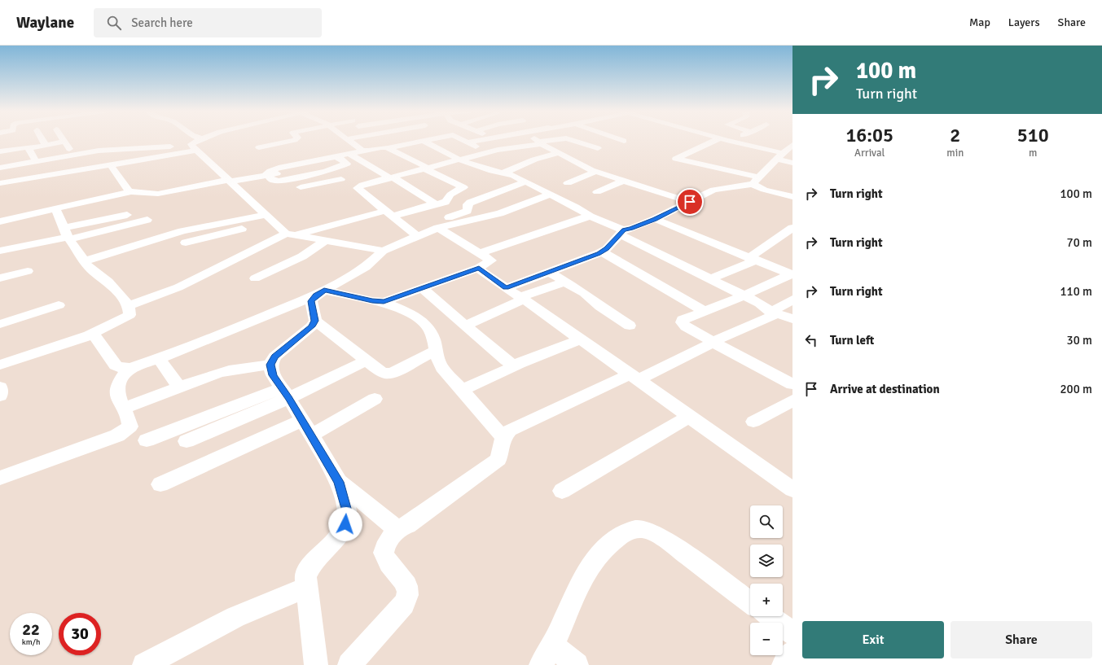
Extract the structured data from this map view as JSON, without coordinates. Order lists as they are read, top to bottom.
{
  "page": {
    "header": "Waylane",
    "search": "Search here",
    "nav": ["Map", "Layers", "Share"],
    "turn": ["100 m", "Turn right"],
    "eta": [
      "16:05",
      "Arrival",
      "2",
      "min",
      "510",
      "m"
    ],
    "list": [
      {
        "name": "Turn right",
        "value": "100 m"
      },
      {
        "name": "Turn right",
        "value": "70 m"
      },
      {
        "name": "Turn right",
        "value": "110 m"
      },
      {
        "name": "Turn left",
        "value": "30 m"
      },
      {
        "name": "Arrive at destination",
        "value": "200 m"
      }
    ],
    "map_buttons": ["+", "−"],
    "speed": "22 km/h",
    "limit": "30",
    "buttons": ["Exit", "Share"]
  }
}
